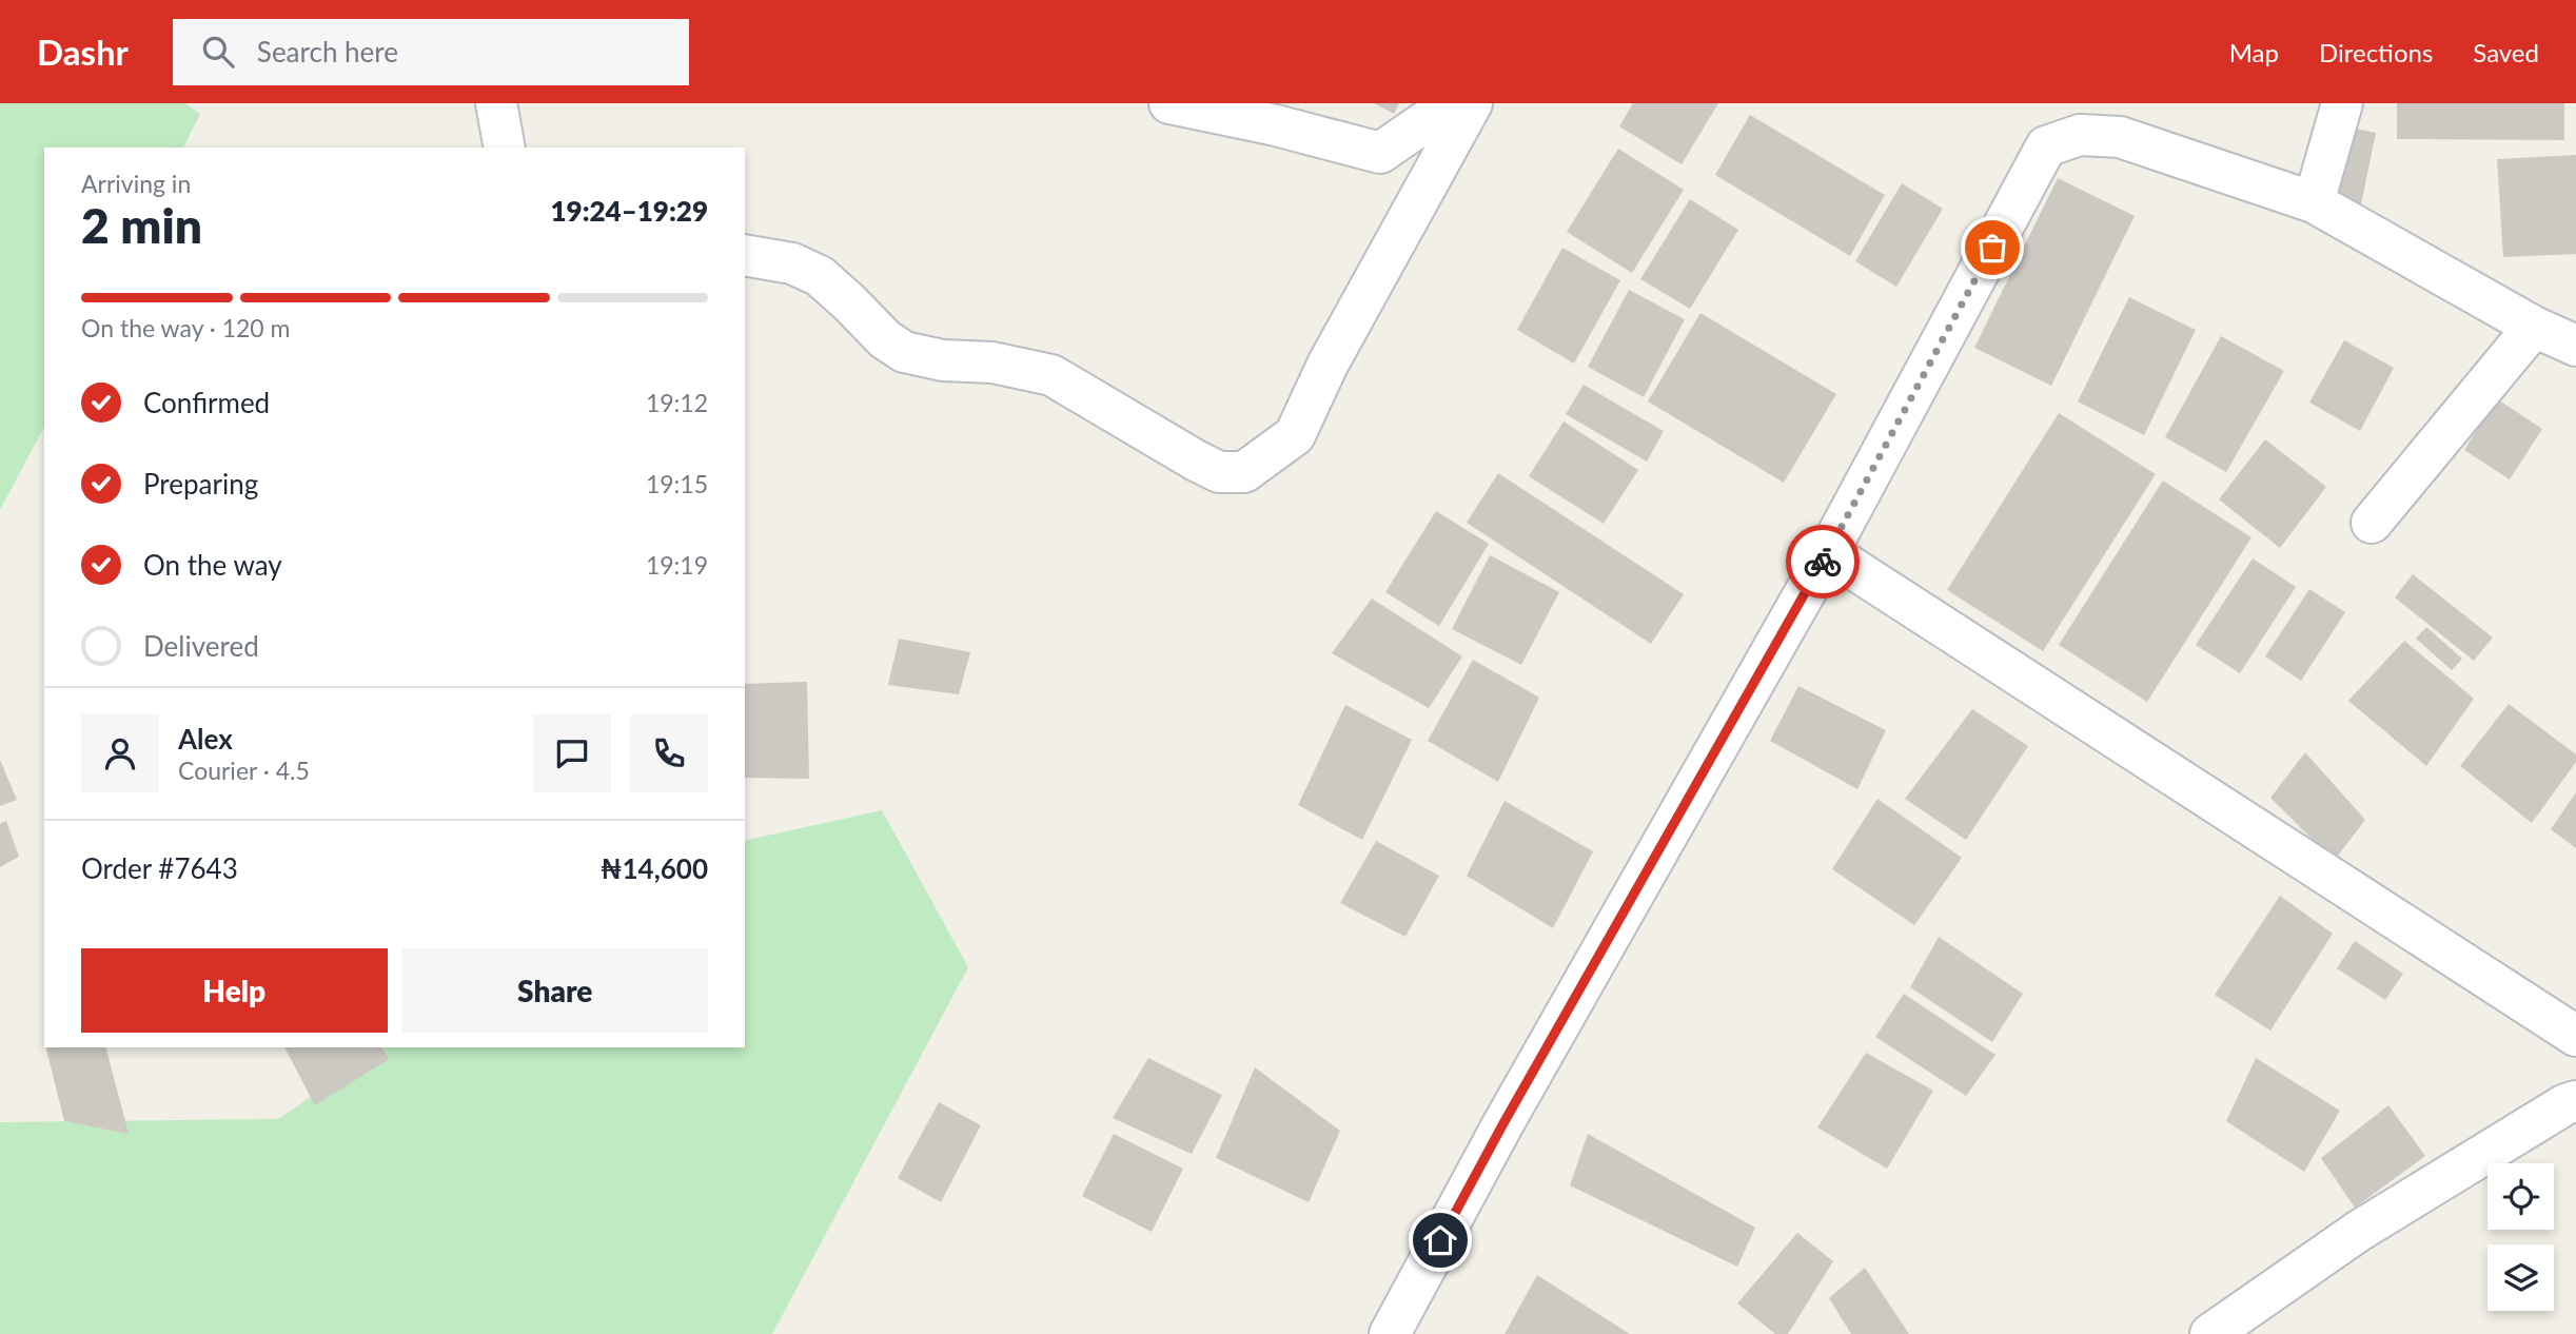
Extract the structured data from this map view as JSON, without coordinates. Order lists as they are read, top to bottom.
{
  "page": {
    "header": "Dashr",
    "search": "Search here",
    "nav": ["Map", "Directions", "Saved"],
    "heading": ["2 min", "Arriving in", "19:24–19:29"],
    "panel": [
      "Alex",
      "Courier · 4.5",
      "Order #7643",
      "₦14,600"
    ],
    "bar": "On the way · 120 m",
    "list": [
      ["Confirmed", "19:12"],
      ["Preparing", "19:15"],
      ["On the way", "19:19"],
      "Delivered"
    ],
    "buttons": ["Help", "Share"]
  }
}
